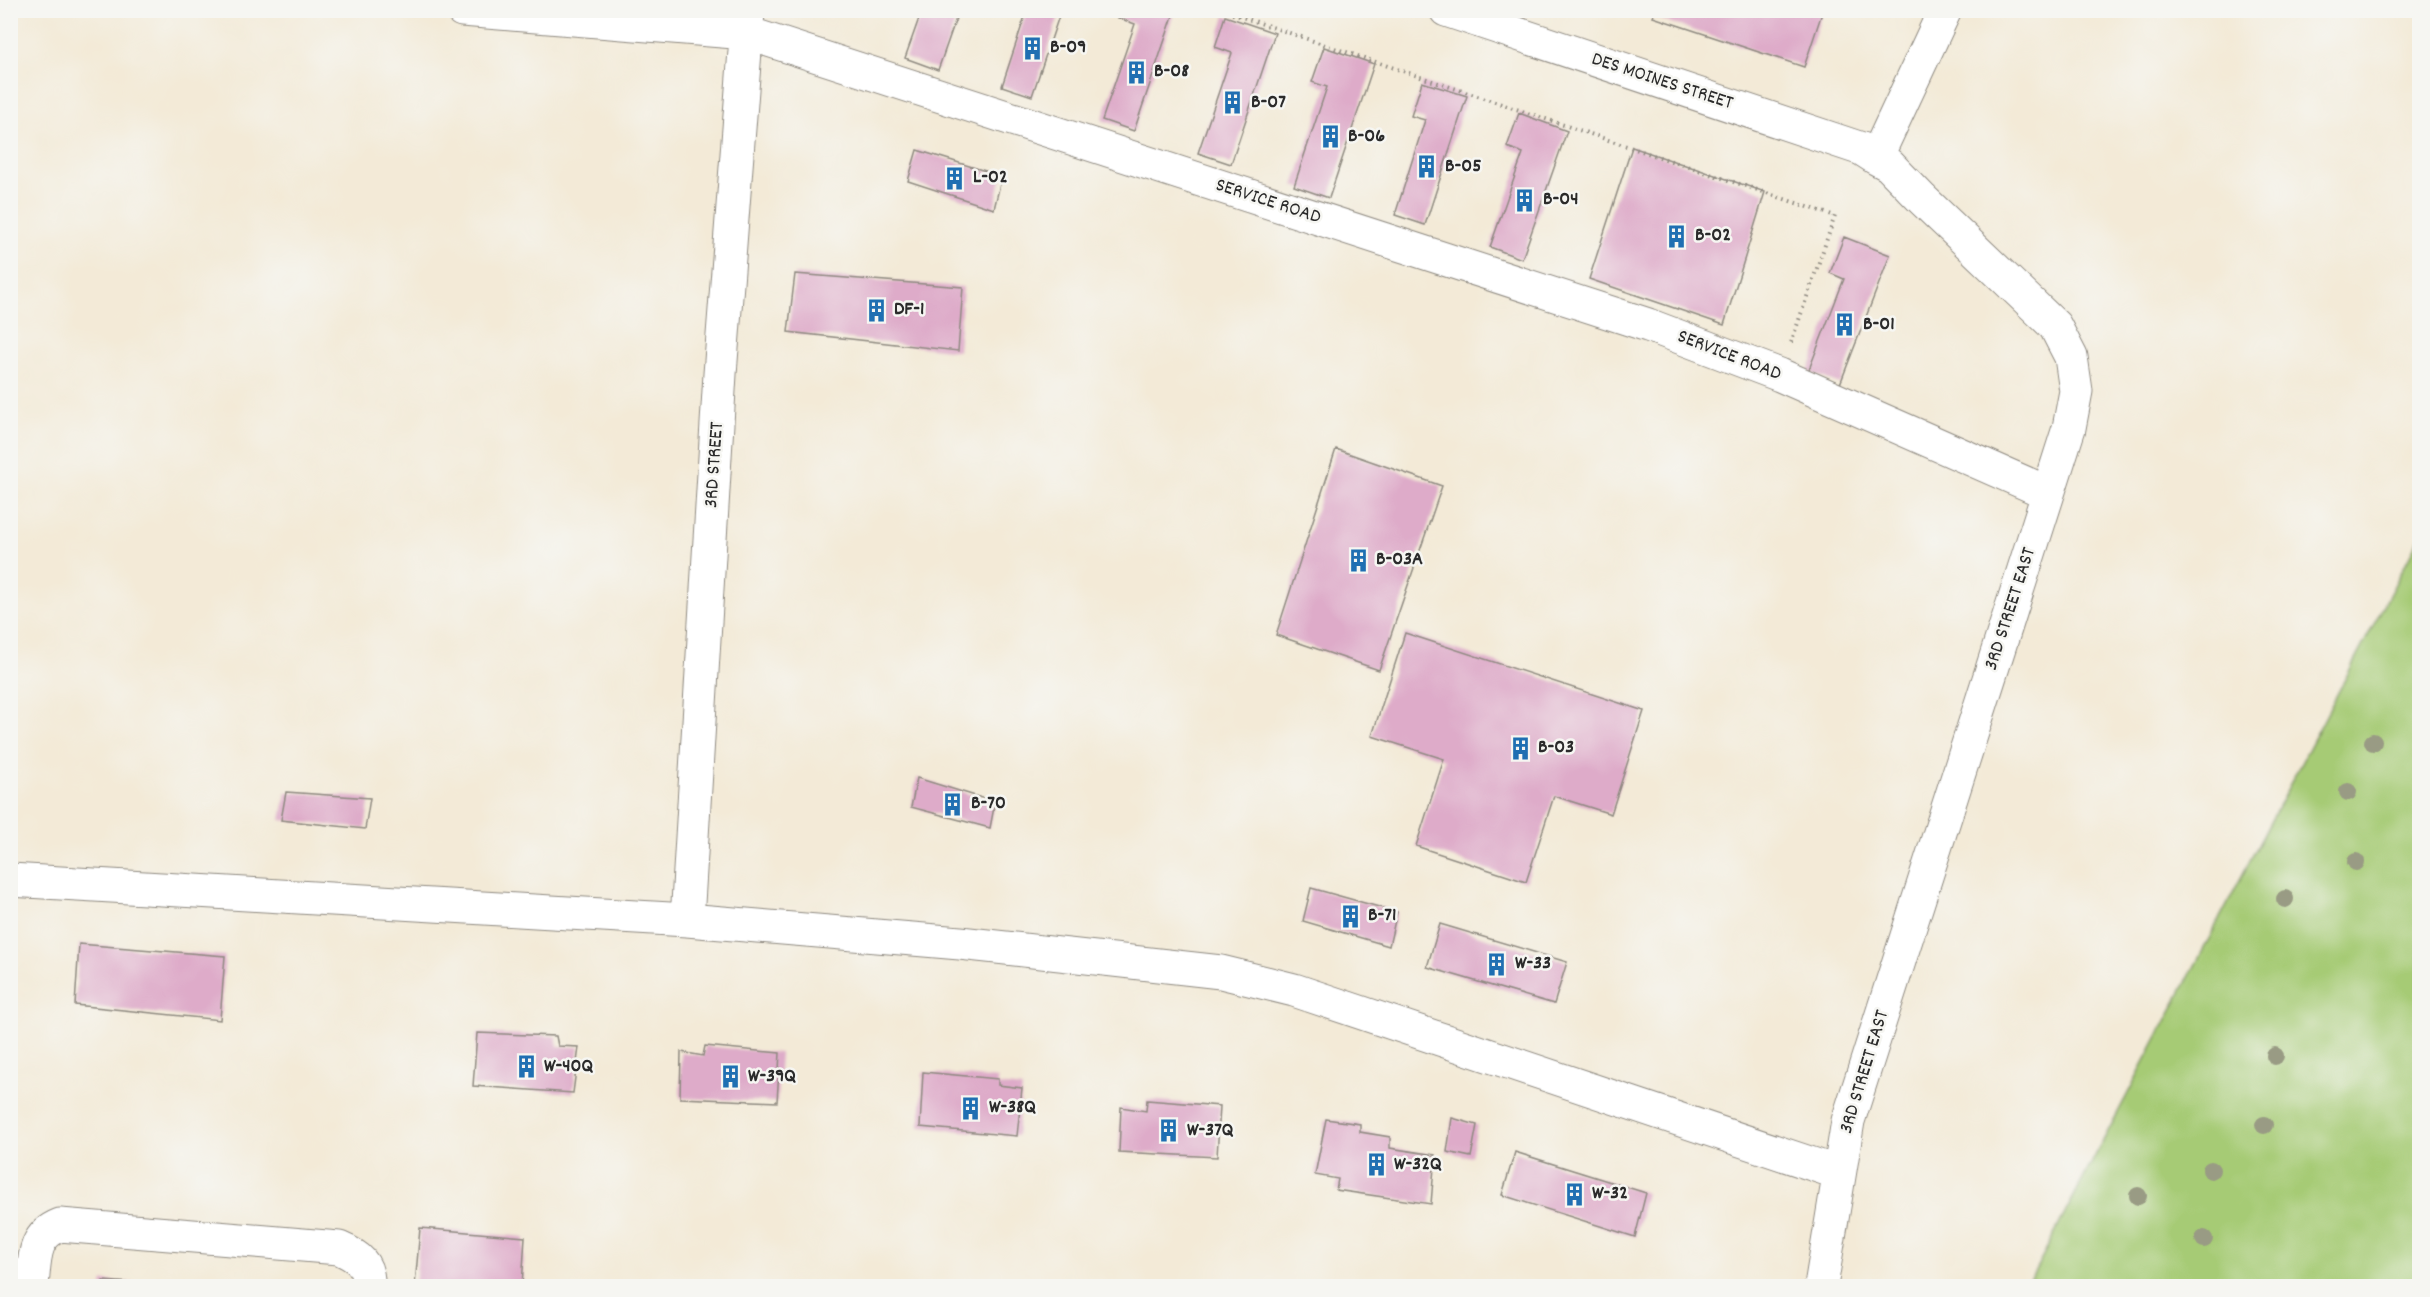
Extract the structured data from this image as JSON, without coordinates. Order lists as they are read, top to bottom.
{
  "streets": {
    "street": [
      "DES MOINES STREET",
      "SERVICE ROAD",
      "3RD STREET",
      "3RD STREET EAST"
    ]
  },
  "crossings": [
    ["DES MOINES STREET", "3RD STREET EAST"],
    ["SERVICE ROAD", "3RD STREET"],
    ["SERVICE ROAD", "3RD STREET EAST"]
  ],
  "places": {
    "building": [
      "B-09",
      "B-08",
      "B-07",
      "B-06",
      "B-05",
      "L-02",
      "B-04",
      "B-02",
      "DF-1",
      "B-01",
      "B-03A",
      "B-03",
      "B-70",
      "B-71",
      "W-33",
      "W-40Q",
      "W-39Q",
      "W-38Q",
      "W-37Q",
      "W-32Q",
      "W-32"
    ]
  }
}
